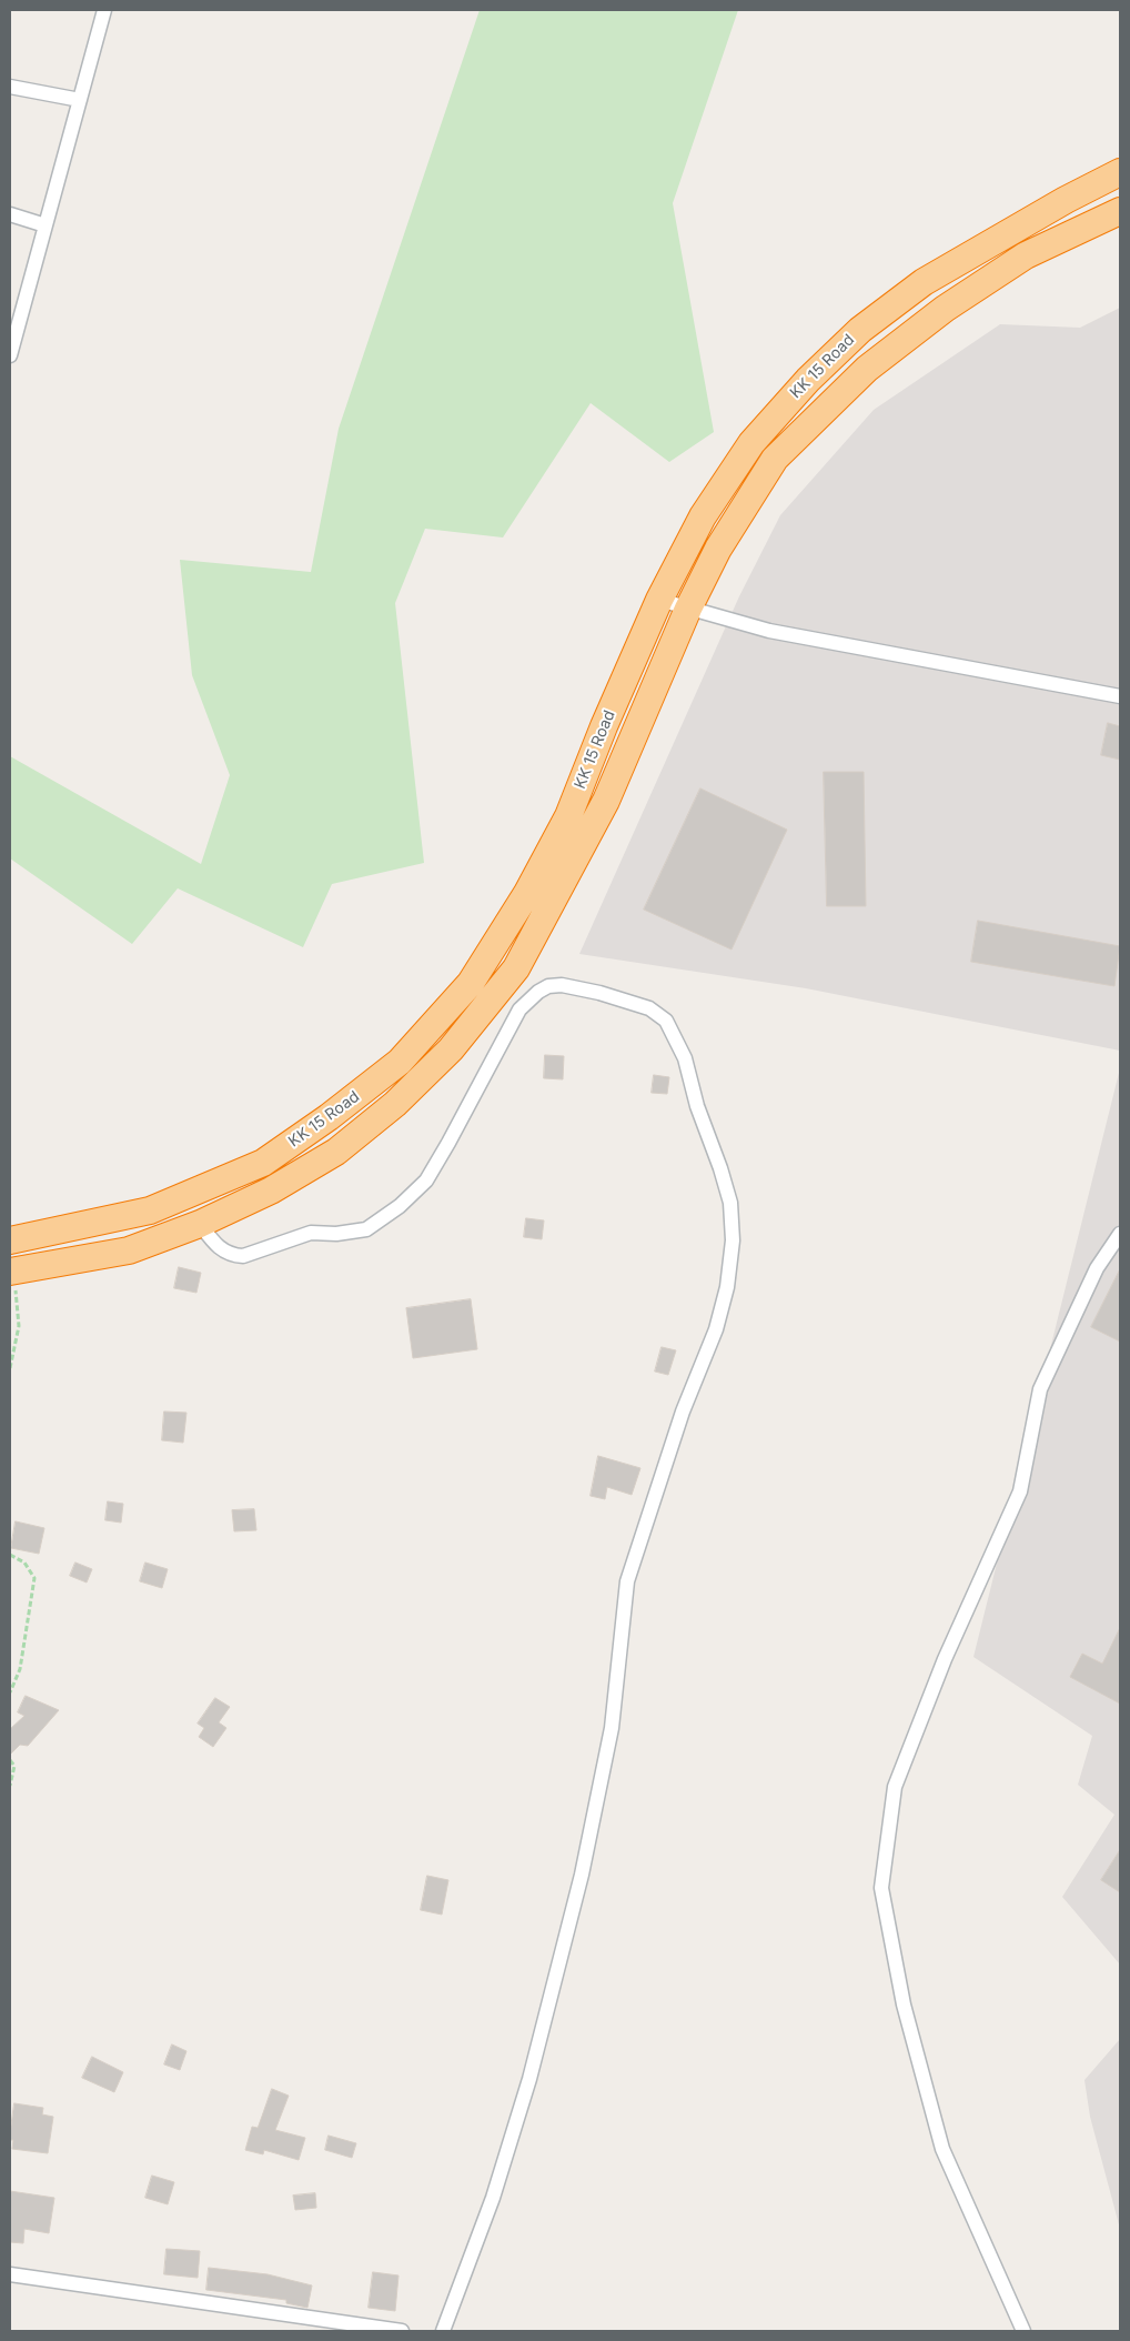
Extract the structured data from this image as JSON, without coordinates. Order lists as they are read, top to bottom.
{
  "streets": {
    "highway": ["KK 15 Road"]
  }
}
